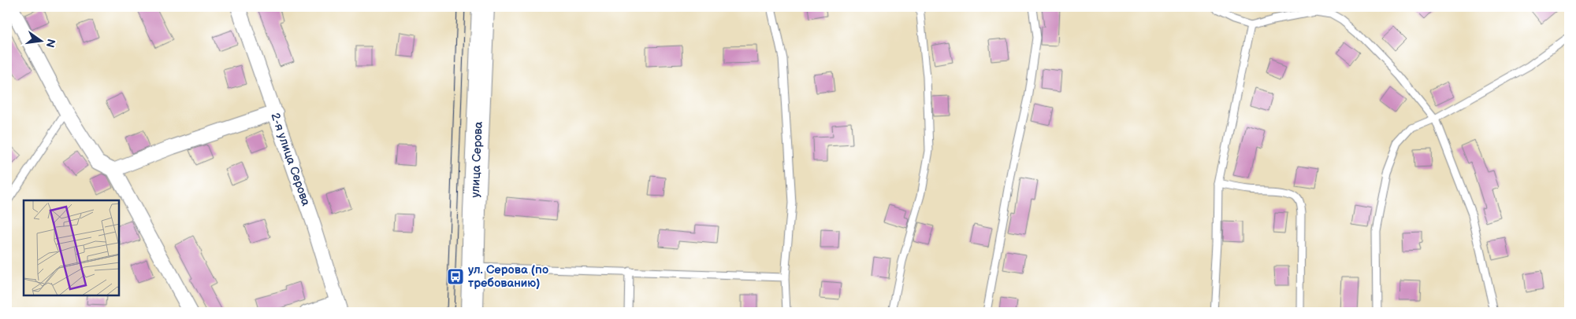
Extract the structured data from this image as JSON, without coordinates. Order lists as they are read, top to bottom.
{
  "streets": {
    "main road": ["улица Серова"],
    "street": ["2-я улица Серова"]
  },
  "places": {
    "bus stop": ["ул. Серова (по требованию)"]
  },
  "north": "right"
}
